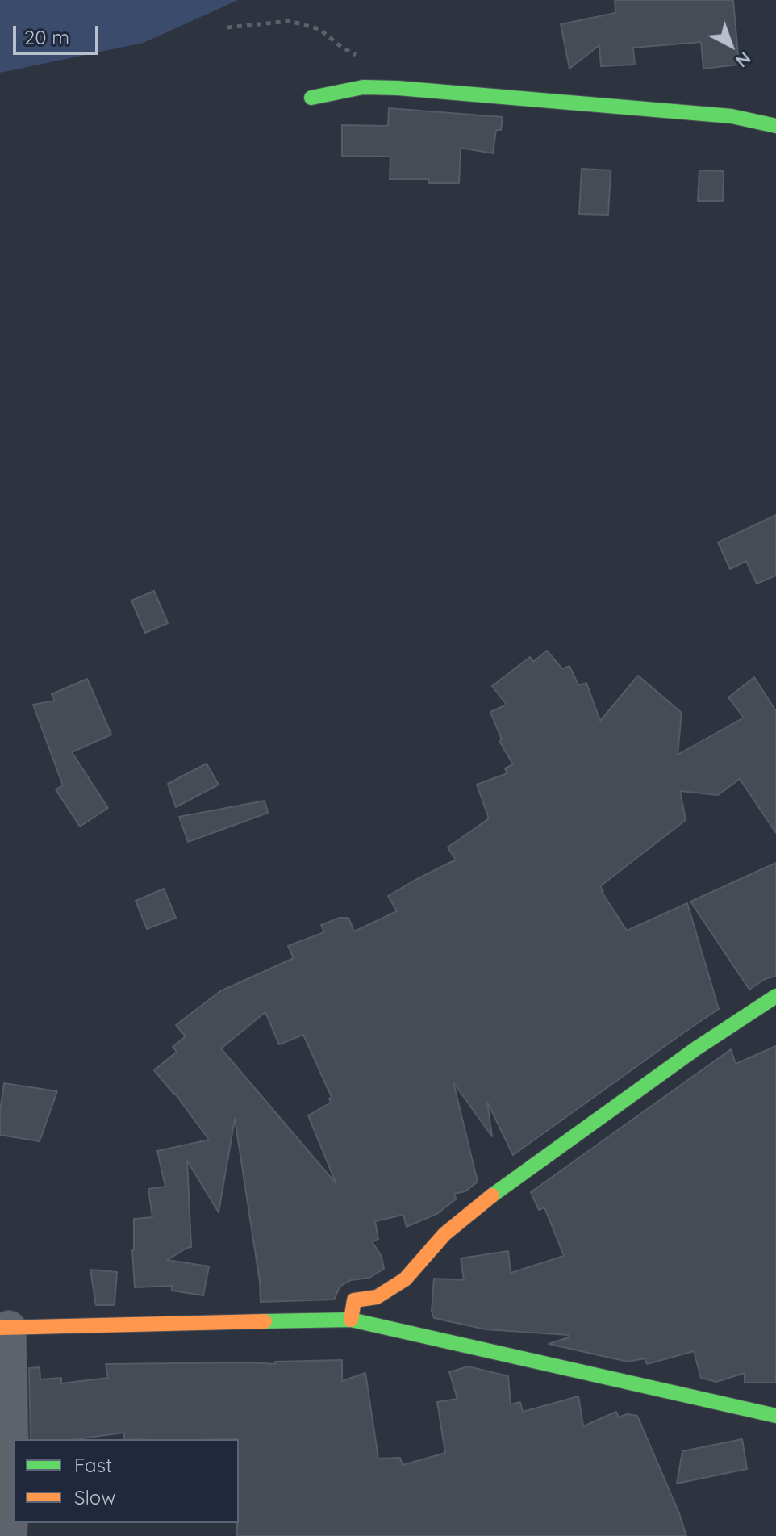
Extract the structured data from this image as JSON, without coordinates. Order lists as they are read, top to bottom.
{
  "legend": ["Fast", "Slow"],
  "scale_bar": "20 m",
  "north": "bottom right"
}
